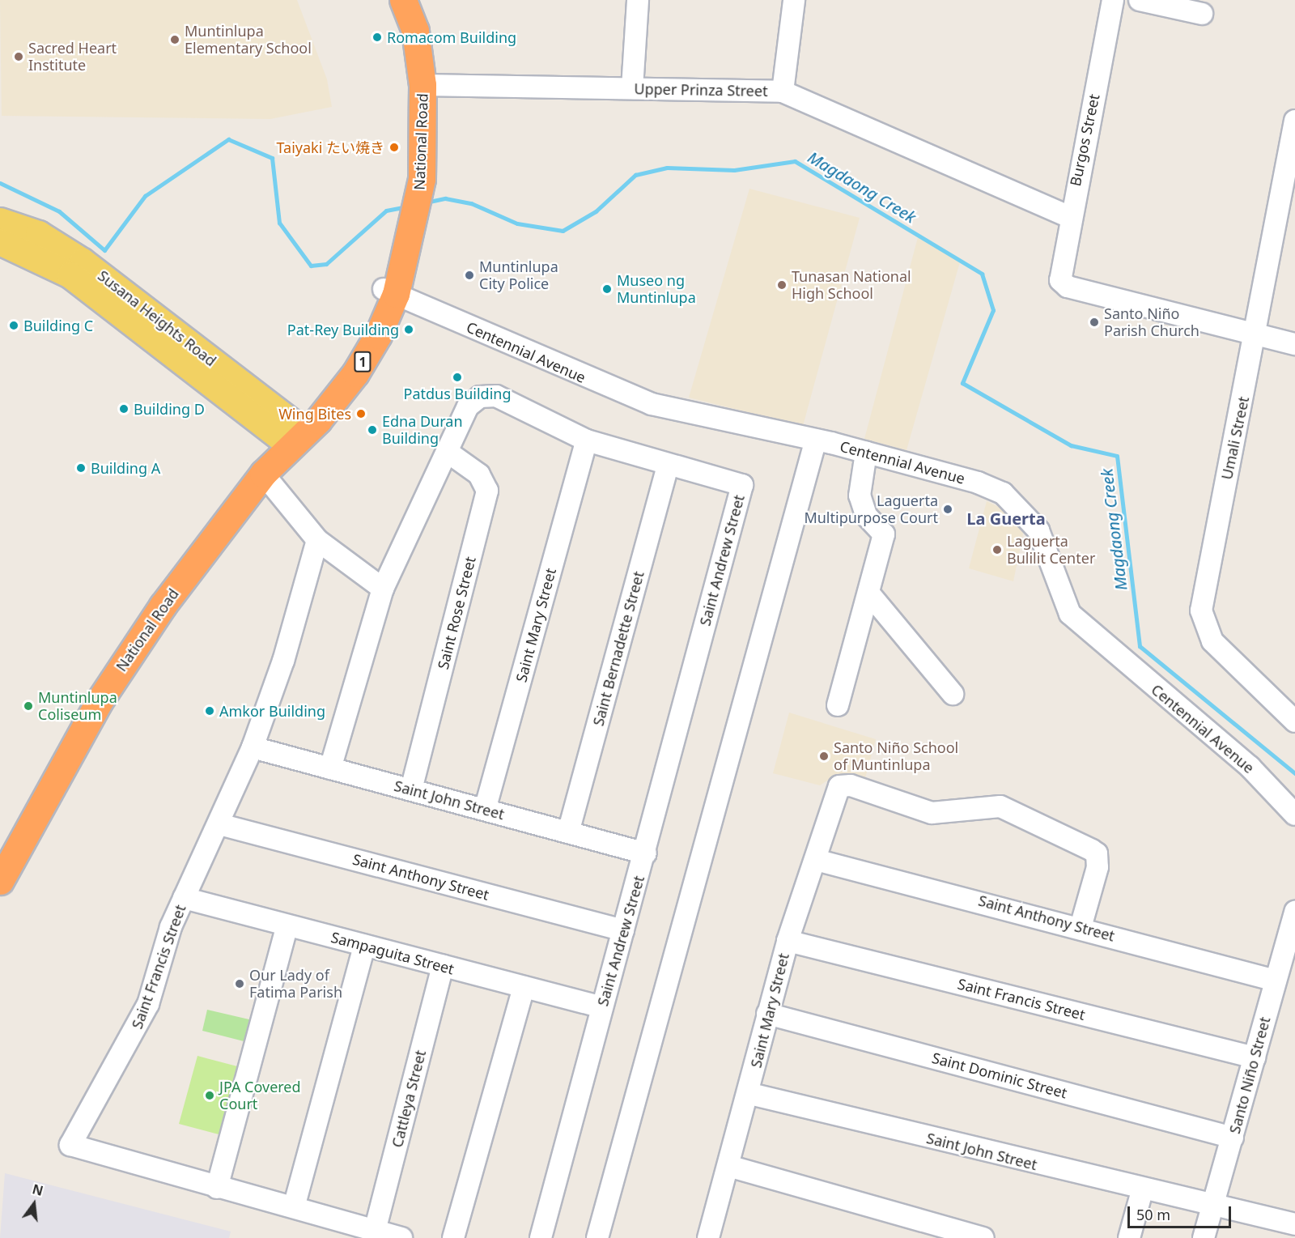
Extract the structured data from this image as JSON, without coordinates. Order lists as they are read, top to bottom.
{
  "streets": {
    "highway": ["National Road", "1"],
    "main road": ["Susana Heights Road"],
    "street": [
      "Upper Prinza Street",
      "Burgos Street",
      "Centennial Avenue",
      "Umali Street",
      "Saint Andrew Street",
      "Saint Rose Street",
      "Saint Mary Street",
      "Saint Bernadette Street",
      "Saint John Street",
      "Saint Anthony Street",
      "Sampaguita Street",
      "Saint Francis Street",
      "Saint Dominic Street",
      "Santo Niño Street",
      "Cattleya Street"
    ]
  },
  "crossings": [
    ["Upper Prinza Street", "Burgos Street"],
    ["Upper Prinza Street", "National Road"],
    ["Burgos Street", "Umali Street"],
    ["National Road", "Susana Heights Road"],
    ["National Road", "Centennial Avenue"],
    ["Saint Andrew Street", "Saint Rose Street"],
    ["Saint Andrew Street", "Saint Mary Street"],
    ["Saint Andrew Street", "Saint Bernadette Street"],
    ["Saint Andrew Street", "Saint John Street"],
    ["Saint Andrew Street", "Saint Anthony Street"],
    ["Saint Andrew Street", "Sampaguita Street"],
    ["Saint Rose Street", "Saint John Street"],
    ["Saint Mary Street", "Saint John Street"],
    ["Saint Mary Street", "Saint Anthony Street"],
    ["Saint Mary Street", "Saint Francis Street"],
    ["Saint Mary Street", "Saint Dominic Street"],
    ["Saint Bernadette Street", "Saint John Street"],
    ["Saint John Street", "Saint Francis Street"],
    ["Saint John Street", "Santo Niño Street"],
    ["Saint Anthony Street", "Saint Francis Street"],
    ["Saint Anthony Street", "Santo Niño Street"],
    ["Sampaguita Street", "Saint Francis Street"],
    ["Sampaguita Street", "Cattleya Street"],
    ["Saint Francis Street", "Santo Niño Street"],
    ["Saint Francis Street", "Cattleya Street"],
    ["Saint Dominic Street", "Santo Niño Street"]
  ],
  "districts": ["La Guerta"],
  "water": ["Magdaong Creek"],
  "places": [
    "Romacom Building",
    "Muntinlupa Elementary School",
    "Sacred Heart Institute",
    "Taiyaki たい焼き",
    "Muntinlupa City Police",
    "Tunasan National High School",
    "Museo ng Muntinlupa",
    "Santo Niño Parish Church",
    "Building C",
    "Pat-Rey Building",
    "Patdus Building",
    "Building D",
    "Wing Bites",
    "Edna Duran Building",
    "Building A",
    "Laguerta Multipurpose Court",
    "Laguerta Bulilit Center",
    "Muntinlupa Coliseum",
    "Amkor Building",
    "Santo Niño School of Muntinlupa",
    "Our Lady of Fatima Parish",
    "JPA Covered Court"
  ],
  "scale_bar": "50 m",
  "north": "top"
}
